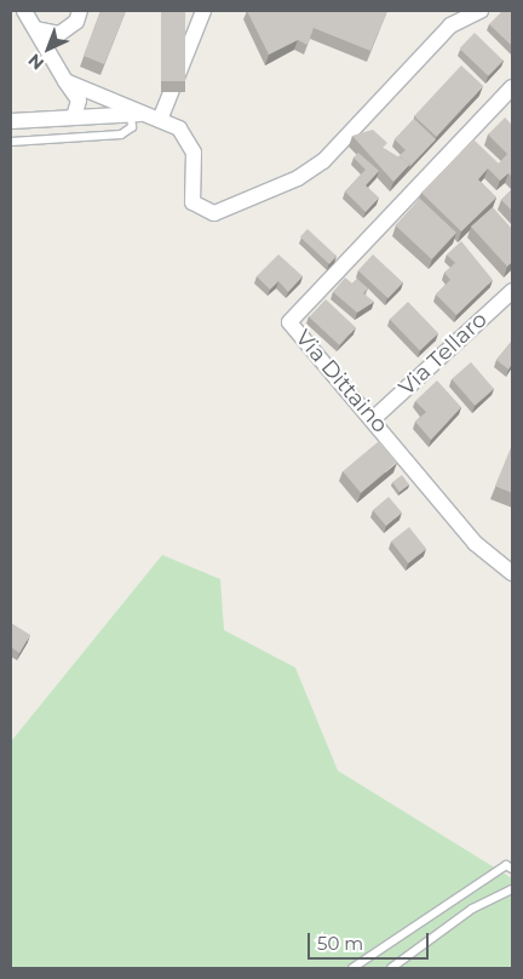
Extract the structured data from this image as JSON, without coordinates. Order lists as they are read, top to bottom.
{
  "streets": {
    "street": ["Via Tellaro", "Via Dittaino"]
  },
  "crossings": [
    ["Via Tellaro", "Via Dittaino"]
  ],
  "scale_bar": "50 m",
  "north": "bottom left"
}
